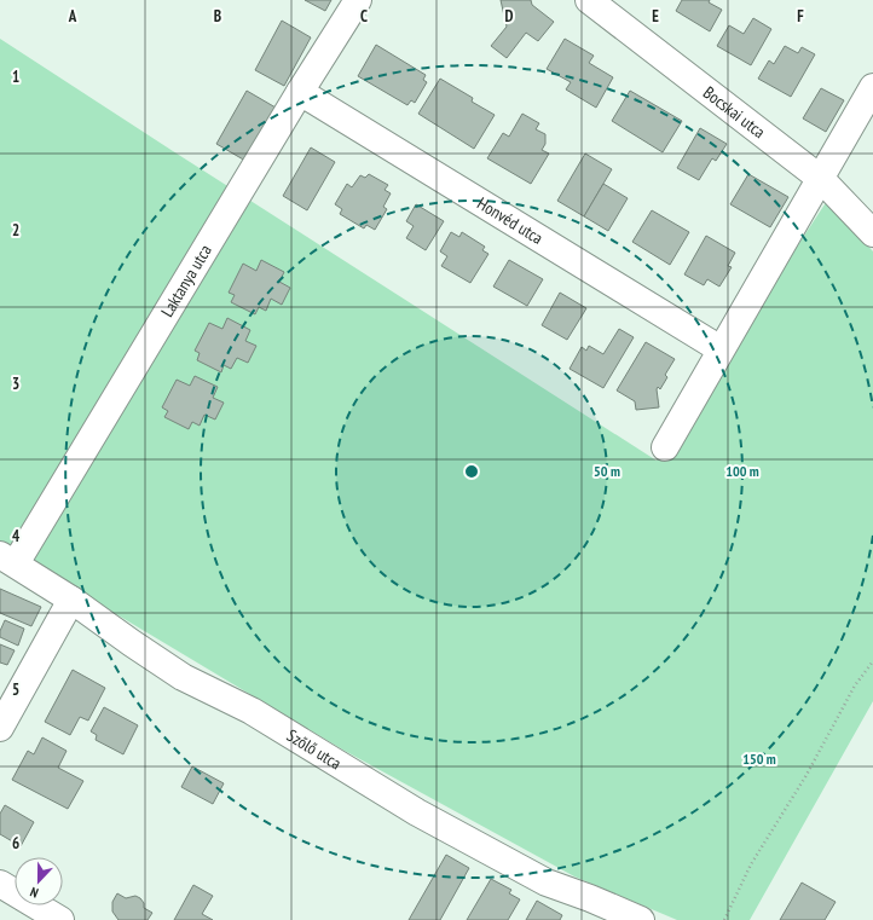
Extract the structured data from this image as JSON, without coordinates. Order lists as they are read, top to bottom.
{
  "streets": {
    "street": [
      "Bocskai utca",
      "Honvéd utca",
      "Laktanya utca",
      "Szőlő utca"
    ]
  },
  "crossings": [
    ["Honvéd utca", "Laktanya utca"],
    ["Laktanya utca", "Szőlő utca"]
  ],
  "north": "bottom",
  "grid": {
    "columns": [
      "A",
      "B",
      "C",
      "D",
      "E",
      "F"
    ],
    "rows": [
      "1",
      "2",
      "3",
      "4",
      "5",
      "6"
    ]
  },
  "rings": ["50 m", "100 m", "150 m"]
}
